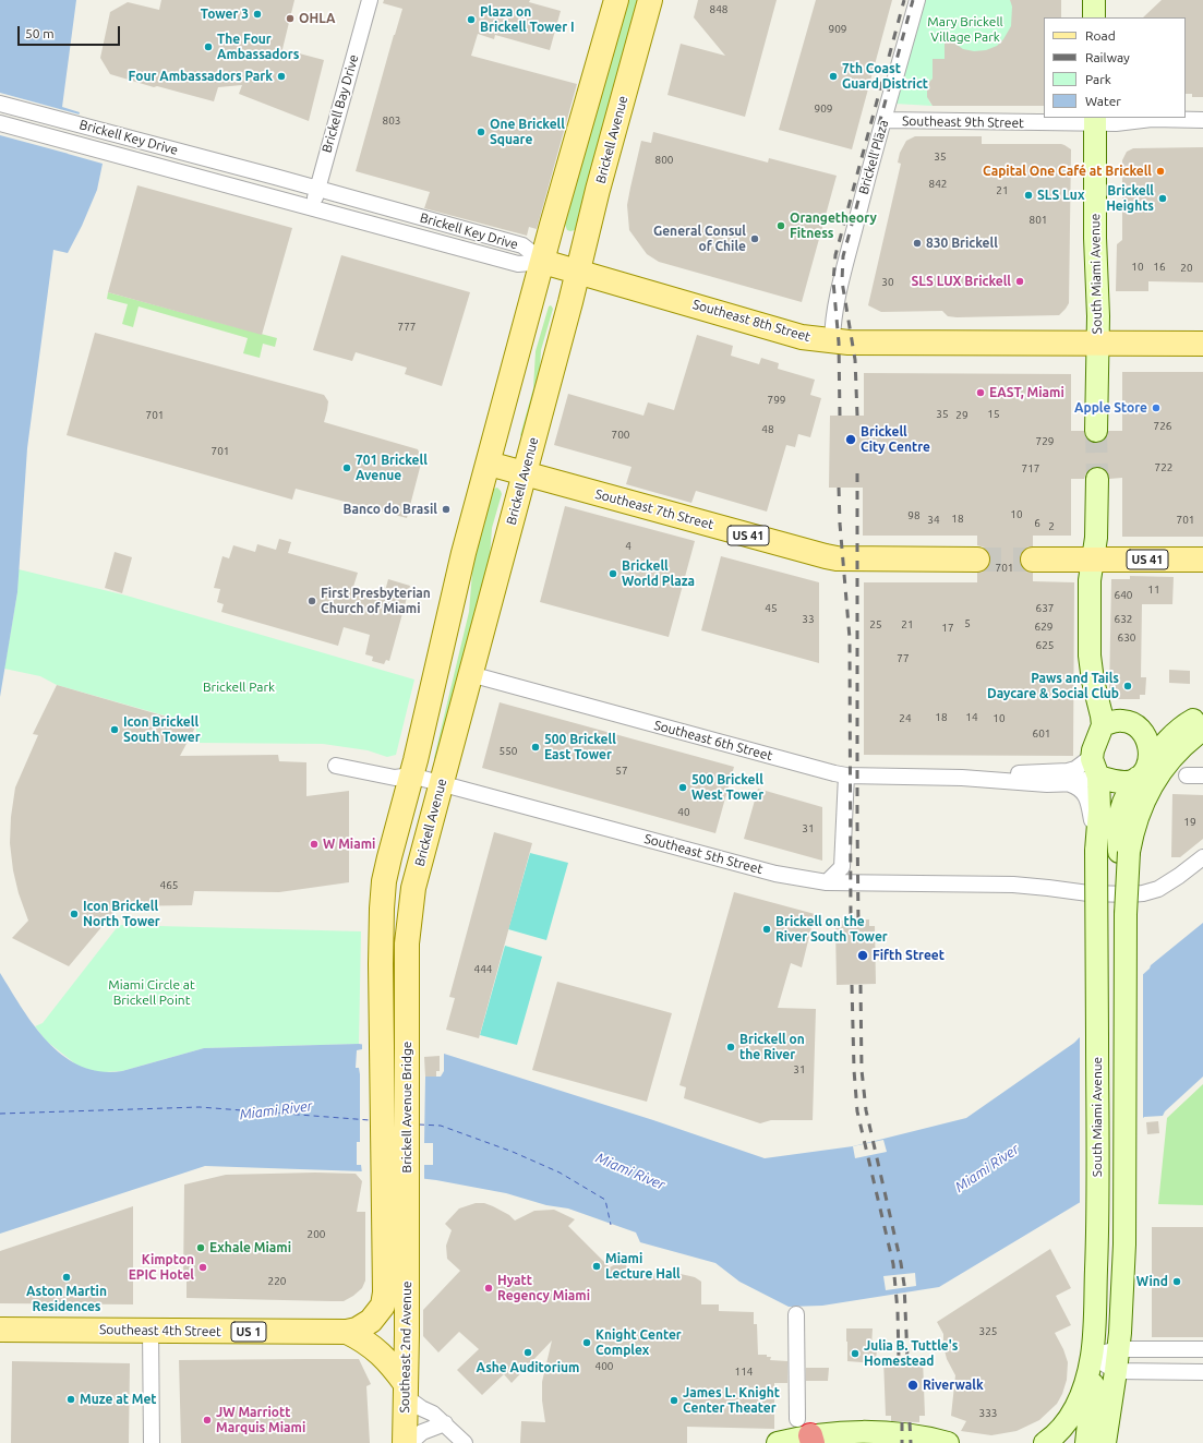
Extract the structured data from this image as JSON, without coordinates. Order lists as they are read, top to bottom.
{
  "streets": {
    "main road": [
      "Brickell Avenue",
      "South Miami Avenue",
      "Southeast 8th Street",
      "Southeast 7th Street",
      "US 41",
      "Brickell Avenue Bridge",
      "Southeast 4th Street",
      "US 1",
      "Southeast 2nd Avenue"
    ],
    "street": [
      "Brickell Bay Drive",
      "Southeast 9th Street",
      "Brickell Key Drive",
      "Brickell Plaza",
      "Southeast 6th Street",
      "Southeast 5th Street"
    ]
  },
  "crossings": [
    ["Brickell Bay Drive", "Brickell Key Drive"],
    ["Southeast 9th Street", "Brickell Plaza"],
    ["Southeast 9th Street", "South Miami Avenue"],
    ["Brickell Key Drive", "Southeast 8th Street"],
    ["Brickell Avenue", "Southeast 8th Street"],
    ["Brickell Avenue", "Southeast 7th Street"],
    ["Brickell Avenue", "Southeast 6th Street"],
    ["Brickell Avenue", "Southeast 5th Street"],
    ["Brickell Avenue", "Brickell Avenue Bridge"],
    ["Brickell Plaza", "Southeast 8th Street"],
    ["South Miami Avenue", "Southeast 8th Street"],
    ["South Miami Avenue", "Southeast 6th Street"],
    ["Southeast 5th Street", "Brickell Avenue Bridge"],
    ["Brickell Avenue Bridge", "Southeast 2nd Avenue"],
    ["Southeast 4th Street", "US 1"],
    ["Southeast 4th Street", "Southeast 2nd Avenue"],
    ["US 1", "Southeast 2nd Avenue"]
  ],
  "water": ["Miami River"],
  "parks": ["Mary Brickell Village Park", "Brickell Park", "Miami Circle at Brickell Point"],
  "places": [
    "Tower 3",
    "OHLA",
    "Plaza on Brickell Tower I",
    "The Four Ambassadors",
    "Four Ambassadors Park",
    "7th Coast Guard District",
    "One Brickell Square",
    "Capital One Café at Brickell",
    "SLS Lux",
    "Brickell Heights",
    "Orangetheory Fitness",
    "General Consul of Chile",
    "830 Brickell",
    "SLS LUX Brickell",
    "EAST, Miami",
    "Apple Store",
    "Brickell City Centre",
    "701 Brickell Avenue",
    "Banco do Brasil",
    "Brickell World Plaza",
    "First Presbyterian Church of Miami",
    "Paws and Tails Daycare & Social Club",
    "Icon Brickell South Tower",
    "500 Brickell East Tower",
    "500 Brickell West Tower",
    "W Miami",
    "Icon Brickell North Tower",
    "Brickell on the River South Tower",
    "Fifth Street",
    "Brickell on the River",
    "Exhale Miami",
    "Miami Lecture Hall",
    "Kimpton EPIC Hotel",
    "Aston Martin Residences",
    "Wind",
    "Hyatt Regency Miami",
    "Knight Center Complex",
    "Ashe Auditorium",
    "Julia B. Tuttle's Homestead",
    "Riverwalk",
    "Muze at Met",
    "James L. Knight Center Theater",
    "JW Marriott Marquis Miami"
  ],
  "house_numbers": [
    "848",
    "909",
    "909",
    "803",
    "35",
    "800",
    "842",
    "21",
    "801",
    "10",
    "16",
    "20",
    "30",
    "777",
    "799",
    "35",
    "15",
    "701",
    "29",
    "726",
    "48",
    "700",
    "729",
    "701",
    "722",
    "717",
    "10",
    "98",
    "18",
    "34",
    "701",
    "6",
    "2",
    "4",
    "701",
    "11",
    "640",
    "45",
    "637",
    "33",
    "632",
    "5",
    "25",
    "21",
    "629",
    "17",
    "630",
    "625",
    "77",
    "18",
    "14",
    "24",
    "10",
    "601",
    "550",
    "57",
    "40",
    "19",
    "31",
    "465",
    "444",
    "31",
    "200",
    "220",
    "325",
    "400",
    "114",
    "333"
  ],
  "legend": [
    "Road",
    "Railway",
    "Park",
    "Water"
  ],
  "scale_bar": "50 m"
}
